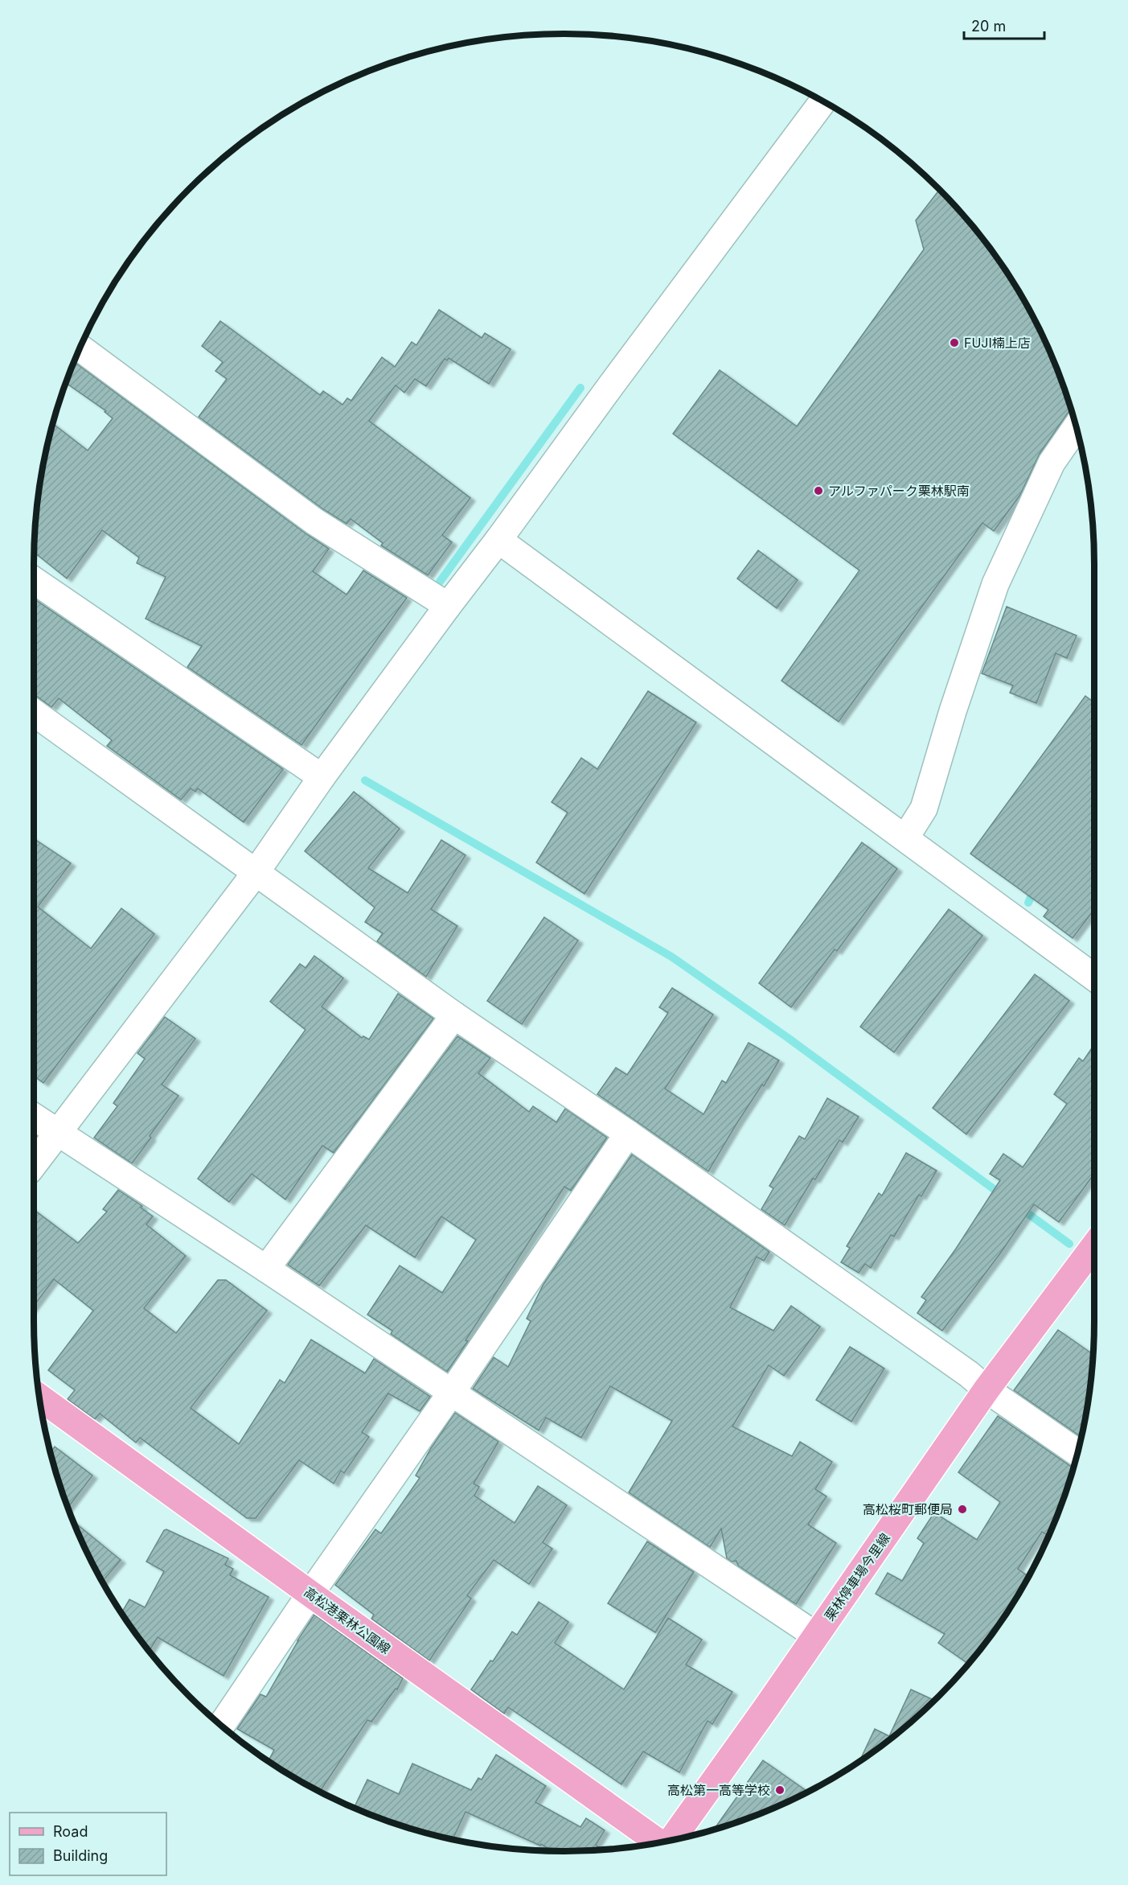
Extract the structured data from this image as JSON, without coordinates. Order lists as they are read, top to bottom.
{
  "streets": {
    "main road": ["栗林停車場今里線", "高松港栗林公園線"]
  },
  "places": [
    "FUJI楠上店",
    "アルファパーク栗林駅南",
    "高松桜町郵便局",
    "高松第一高等学校"
  ],
  "legend": ["Road", "Building"],
  "scale_bar": "20 m"
}
